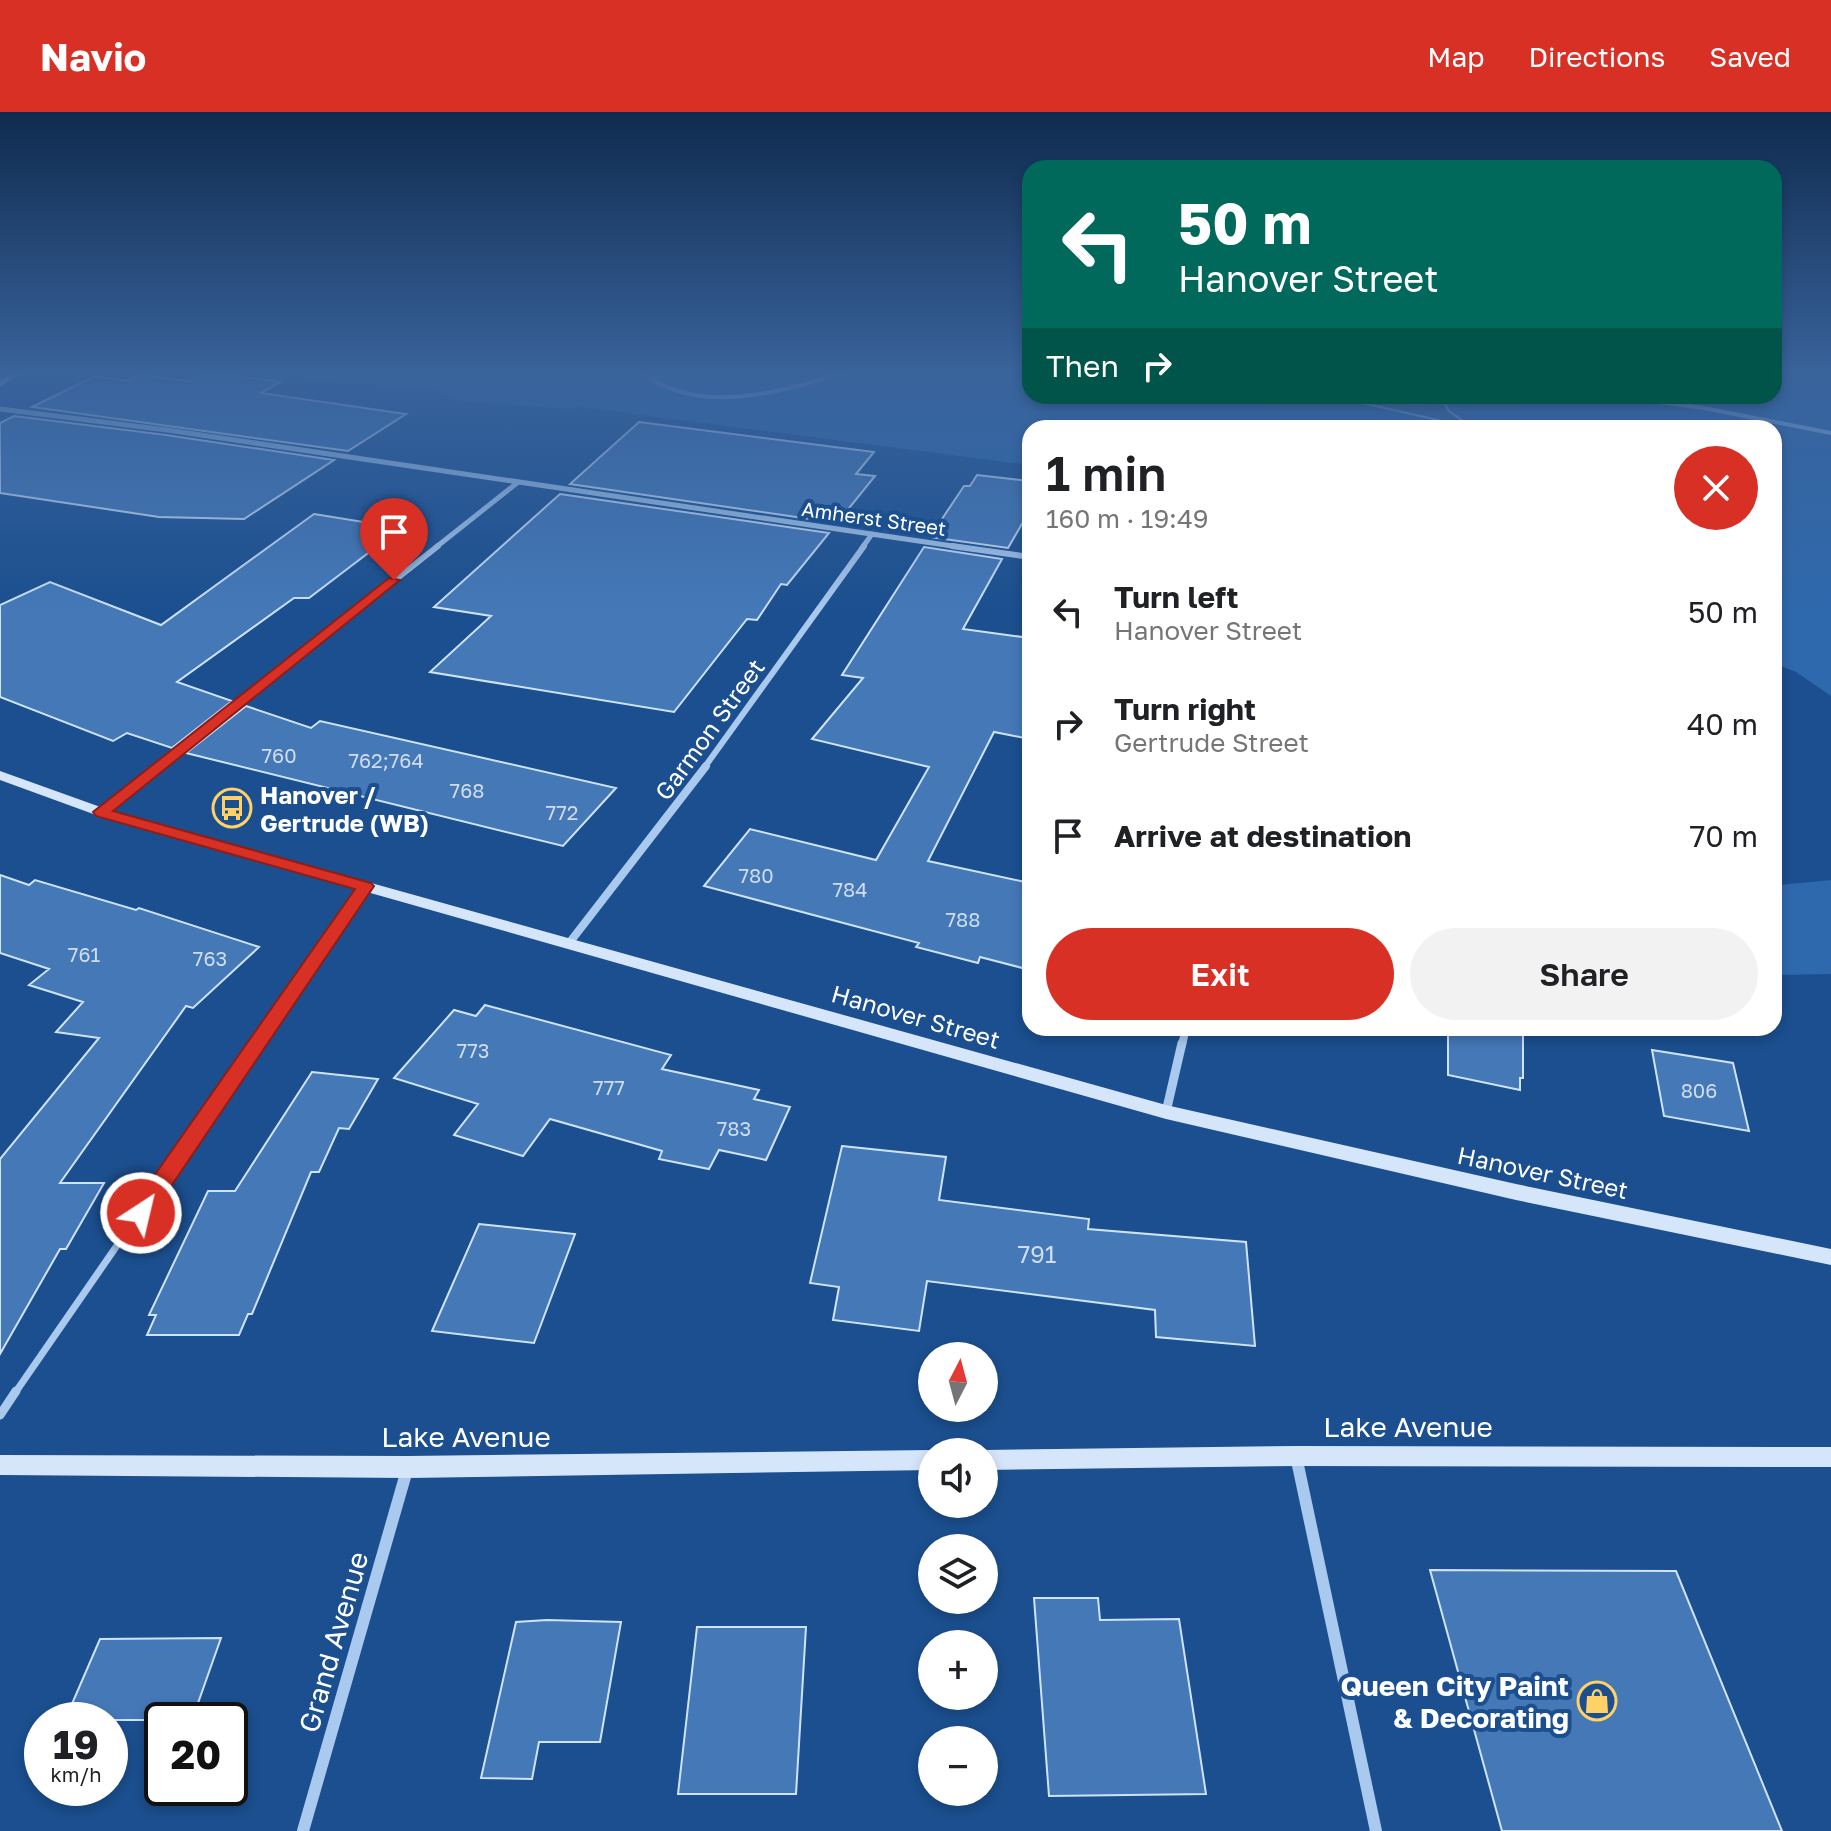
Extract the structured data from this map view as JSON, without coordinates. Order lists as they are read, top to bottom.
{
  "streets": {
    "main road": ["Hanover Street", "Lake Avenue"],
    "street": ["Amherst Street", "Garmon Street", "Grand Avenue"]
  },
  "crossings": [
    ["Amherst Street", "Garmon Street"],
    ["Garmon Street", "Hanover Street"],
    ["Lake Avenue", "Grand Avenue"]
  ],
  "places": {
    "bus stop": ["Hanover / Gertrude (WB)"],
    "shop": ["Queen City Paint & Decorating"]
  },
  "house_numbers": [
    "760",
    "762;764",
    "768",
    "772",
    "780",
    "784",
    "788",
    "761",
    "763",
    "773",
    "777",
    "806",
    "783",
    "791"
  ],
  "north": "top",
  "page": {
    "header": "Navio",
    "nav": ["Map", "Directions", "Saved"],
    "turn": ["50 m", "Hanover Street"],
    "then": "Then",
    "heading": ["1 min", "160 m · 19:49"],
    "list": [
      {
        "name": "Turn left",
        "note": "Hanover Street",
        "value": "50 m"
      },
      {
        "name": "Turn right",
        "note": "Gertrude Street",
        "value": "40 m"
      },
      {
        "name": "Arrive at destination",
        "value": "70 m"
      }
    ],
    "buttons": ["Exit", "Share"],
    "map_buttons": ["+", "−"],
    "speed": "19 km/h",
    "limit": "20"
  }
}
